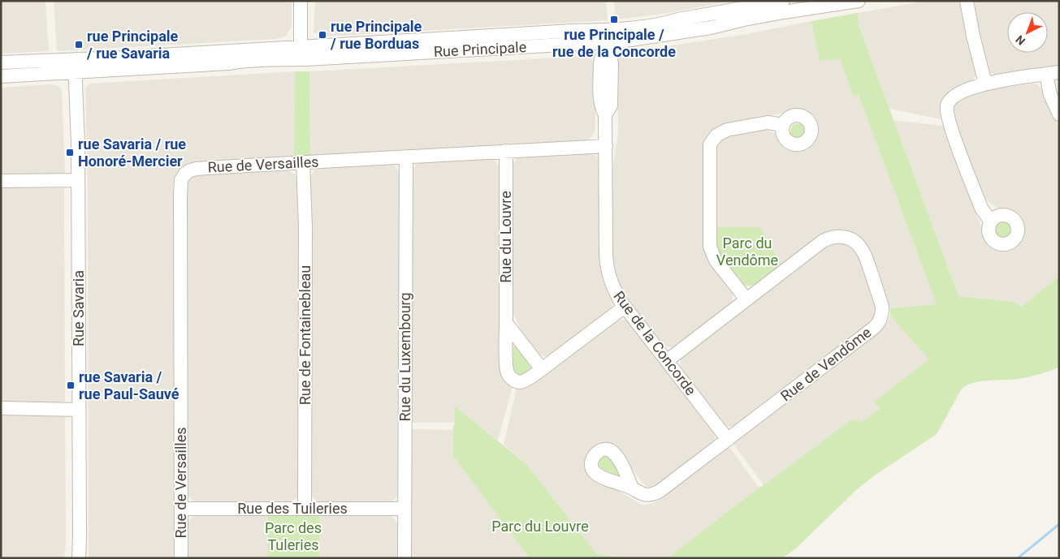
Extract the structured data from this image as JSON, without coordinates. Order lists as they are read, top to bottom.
{
  "streets": {
    "street": [
      "Rue Principale",
      "Rue de Versailles",
      "Rue du Louvre",
      "Rue Savaria",
      "Rue de Fontainebleau",
      "Rue de la Concorde",
      "Rue du Luxembourg",
      "Rue de Vendôme",
      "Rue des Tuileries"
    ]
  },
  "crossings": [
    ["Rue Principale", "Rue Savaria"],
    ["Rue Principale", "Rue de la Concorde"],
    ["Rue de Versailles", "Rue du Louvre"],
    ["Rue de Versailles", "Rue de Fontainebleau"],
    ["Rue de Versailles", "Rue de la Concorde"],
    ["Rue de Versailles", "Rue du Luxembourg"],
    ["Rue de Versailles", "Rue des Tuileries"],
    ["Rue du Louvre", "Rue de la Concorde"],
    ["Rue de Fontainebleau", "Rue des Tuileries"],
    ["Rue de la Concorde", "Rue de Vendôme"],
    ["Rue du Luxembourg", "Rue des Tuileries"]
  ],
  "parks": ["Parc du Vendôme", "Parc du Louvre", "Parc des Tuleries"],
  "places": {
    "transit": [
      "rue Principale / rue de la Concorde",
      "rue Principale / rue Borduas",
      "rue Principale / rue Savaria",
      "rue Savaria / rue Honoré-Mercier",
      "rue Savaria / rue Paul-Sauvé"
    ]
  },
  "north": "bottom left"
}
